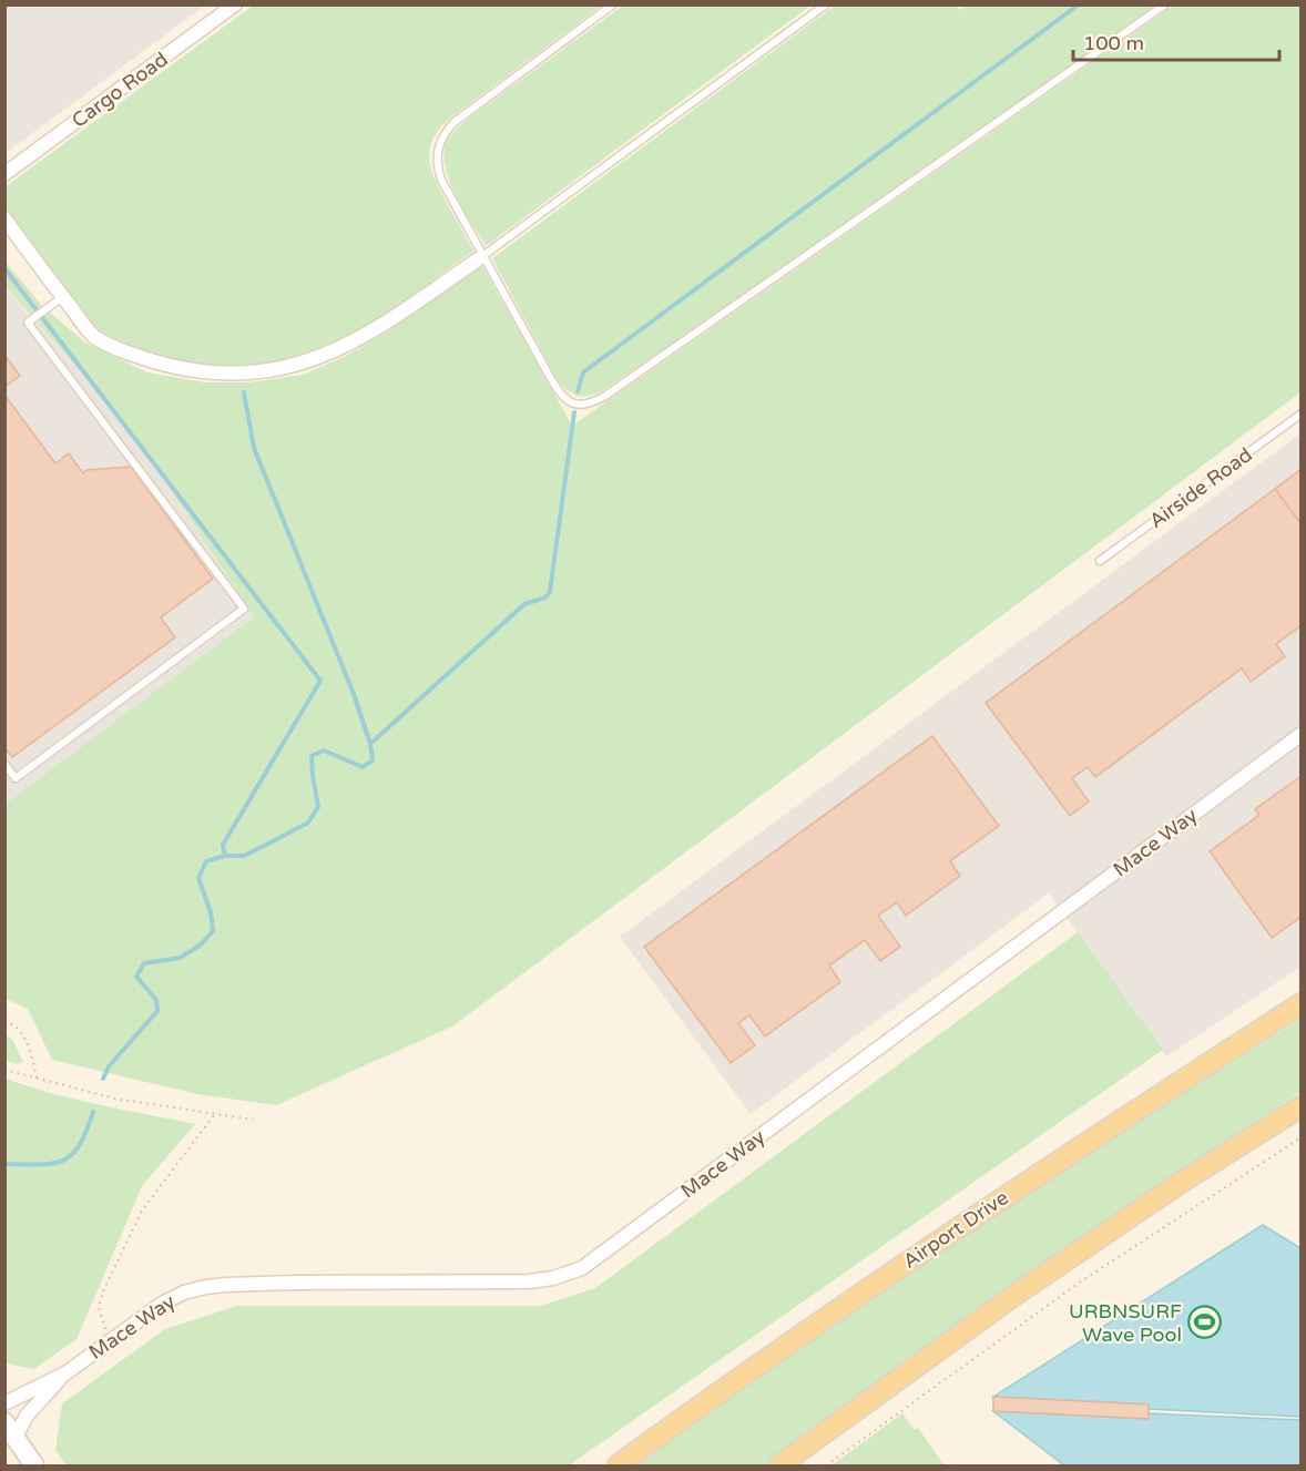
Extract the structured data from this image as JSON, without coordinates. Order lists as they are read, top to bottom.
{
  "streets": {
    "main road": ["Airport Drive"],
    "street": ["Cargo Road", "Mace Way"],
    "lane": ["Airside Road"]
  },
  "places": {
    "sports": ["URBNSURF Wave Pool"]
  },
  "scale_bar": "100 m"
}
